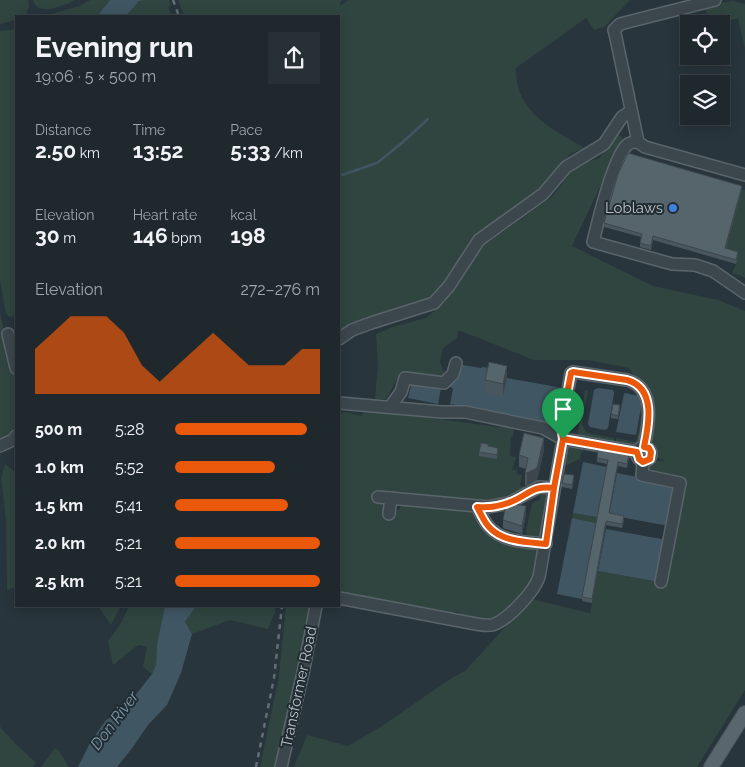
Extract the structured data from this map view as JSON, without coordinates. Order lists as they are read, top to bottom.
{
  "streets": {
    "street": ["Transformer Road"]
  },
  "water": ["Don River"],
  "places": ["Loblaws"],
  "page": {
    "heading": ["Evening run", "19:06 · 5 × 500 m"],
    "stats": [
      ["Distance", "2.50 km"],
      ["Time", "13:52"],
      ["Pace", "5:33 /km"],
      ["Elevation", "30 m"],
      ["Heart rate", "146 bpm"],
      ["kcal", "198"]
    ],
    "chart": ["Elevation", "272–276 m"],
    "list": [
      {
        "name": "500 m",
        "note": "5:28"
      },
      {
        "name": "1.0 km",
        "note": "5:52"
      },
      {
        "name": "1.5 km",
        "note": "5:41"
      },
      {
        "name": "2.0 km",
        "note": "5:21"
      },
      {
        "name": "2.5 km",
        "note": "5:21"
      }
    ]
  }
}
